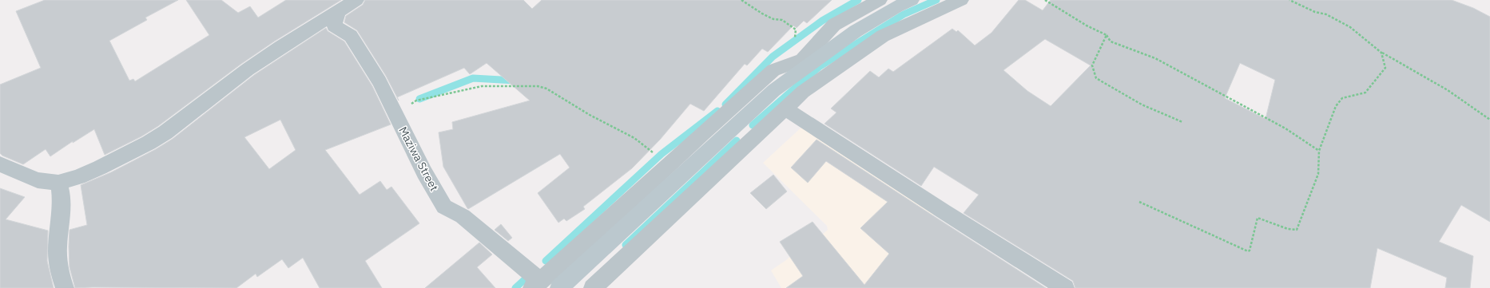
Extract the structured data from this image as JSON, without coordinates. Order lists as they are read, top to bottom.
{
  "streets": {
    "street": ["Maziwa Street"]
  }
}
